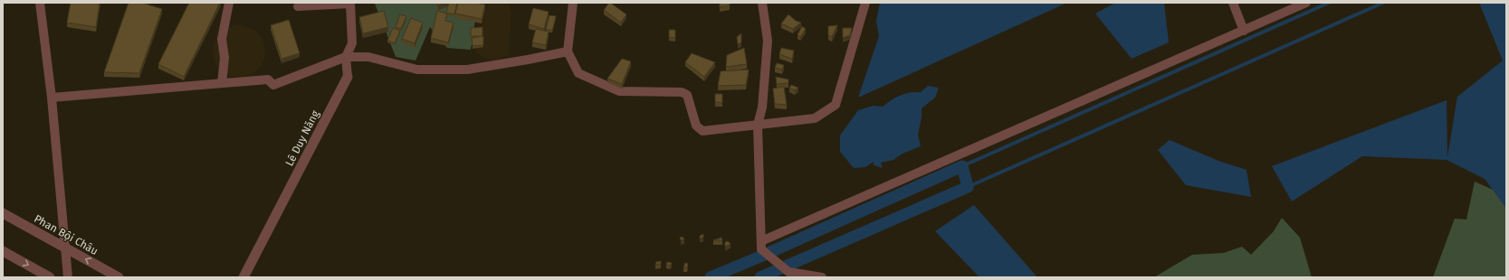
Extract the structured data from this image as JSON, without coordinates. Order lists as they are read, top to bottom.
{
  "streets": {
    "street": ["Lê Duy Năng", "Phan Bội Châu"]
  },
  "one_way": ["Phan Bội Châu"]
}
